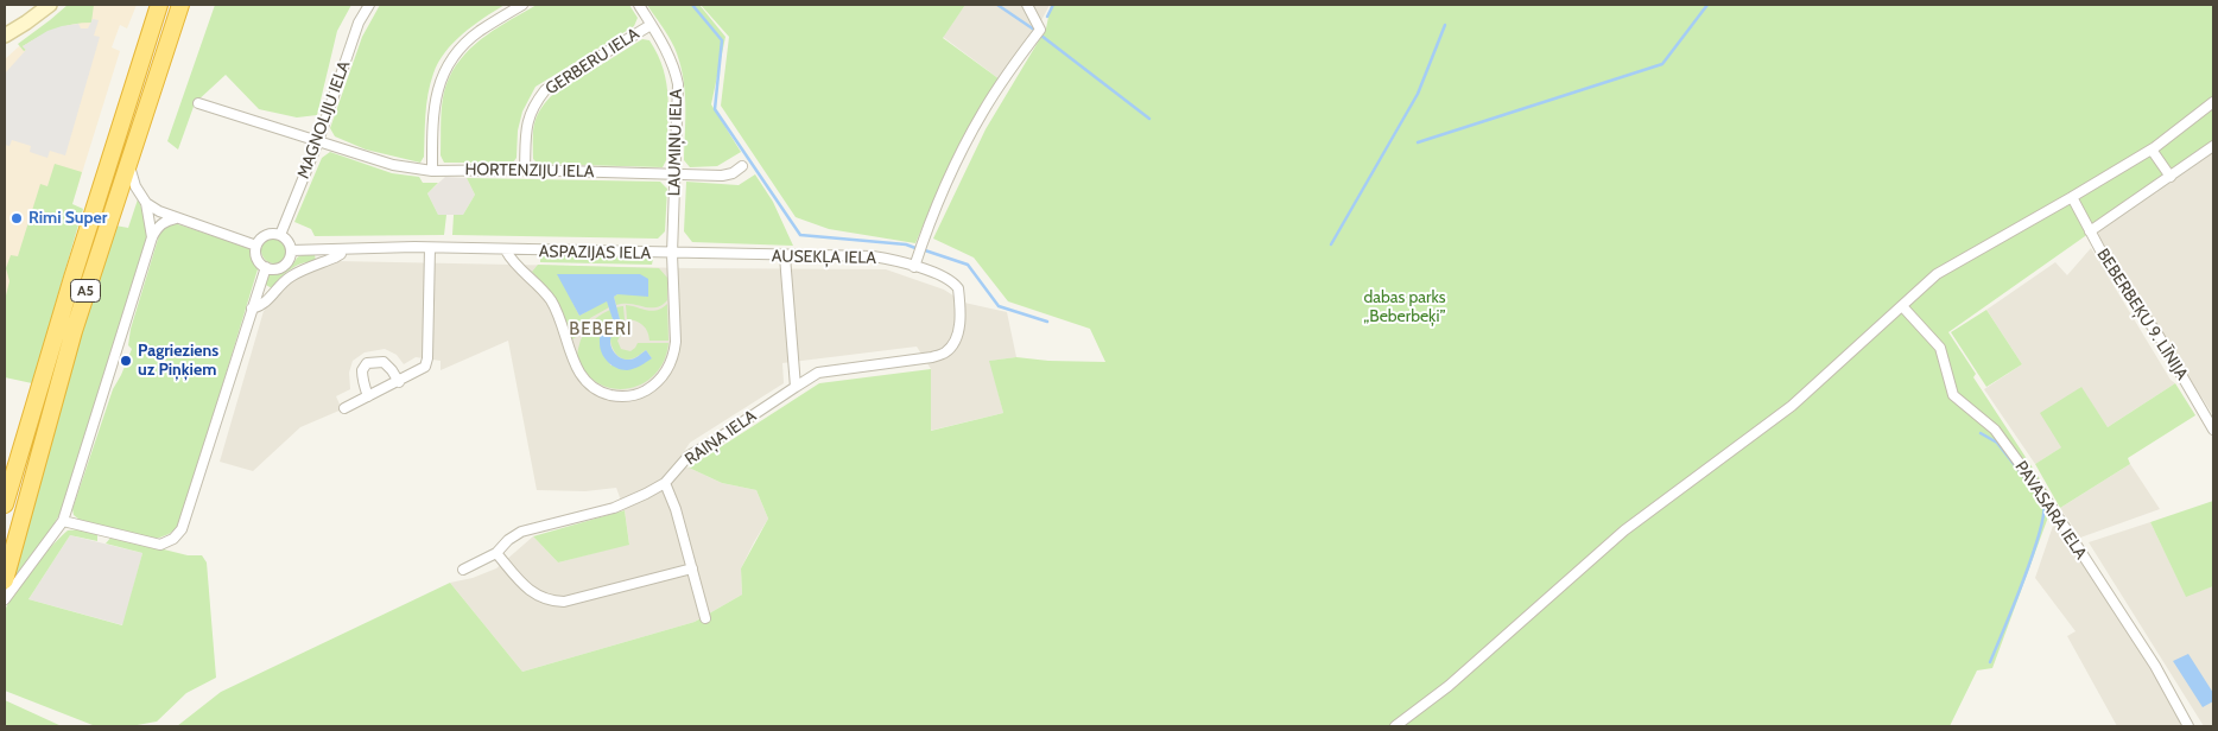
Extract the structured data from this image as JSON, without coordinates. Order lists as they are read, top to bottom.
{
  "streets": {
    "highway": ["A5"],
    "street": [
      "GERBERU IELA",
      "MAGNOLIJU IELA",
      "LAUMIŅU IELA",
      "HORTENZIJU IELA",
      "ASPAZIJAS IELA",
      "AUSEKĻA IELA",
      "BEBERBEĶU 9. LĪNIJA",
      "RAIŅA IELA",
      "PAVASARA IELA"
    ]
  },
  "crossings": [
    ["GERBERU IELA", "LAUMIŅU IELA"],
    ["GERBERU IELA", "HORTENZIJU IELA"],
    ["MAGNOLIJU IELA", "HORTENZIJU IELA"],
    ["MAGNOLIJU IELA", "ASPAZIJAS IELA"],
    ["LAUMIŅU IELA", "HORTENZIJU IELA"],
    ["LAUMIŅU IELA", "ASPAZIJAS IELA"],
    ["LAUMIŅU IELA", "AUSEKĻA IELA"],
    ["ASPAZIJAS IELA", "AUSEKĻA IELA"],
    ["AUSEKĻA IELA", "RAIŅA IELA"]
  ],
  "districts": ["BEBERI"],
  "parks": ["dabas parks „Beberbeķi”"],
  "places": ["Rimi Super", "Pagrieziens uz Piņķiem"]
}
